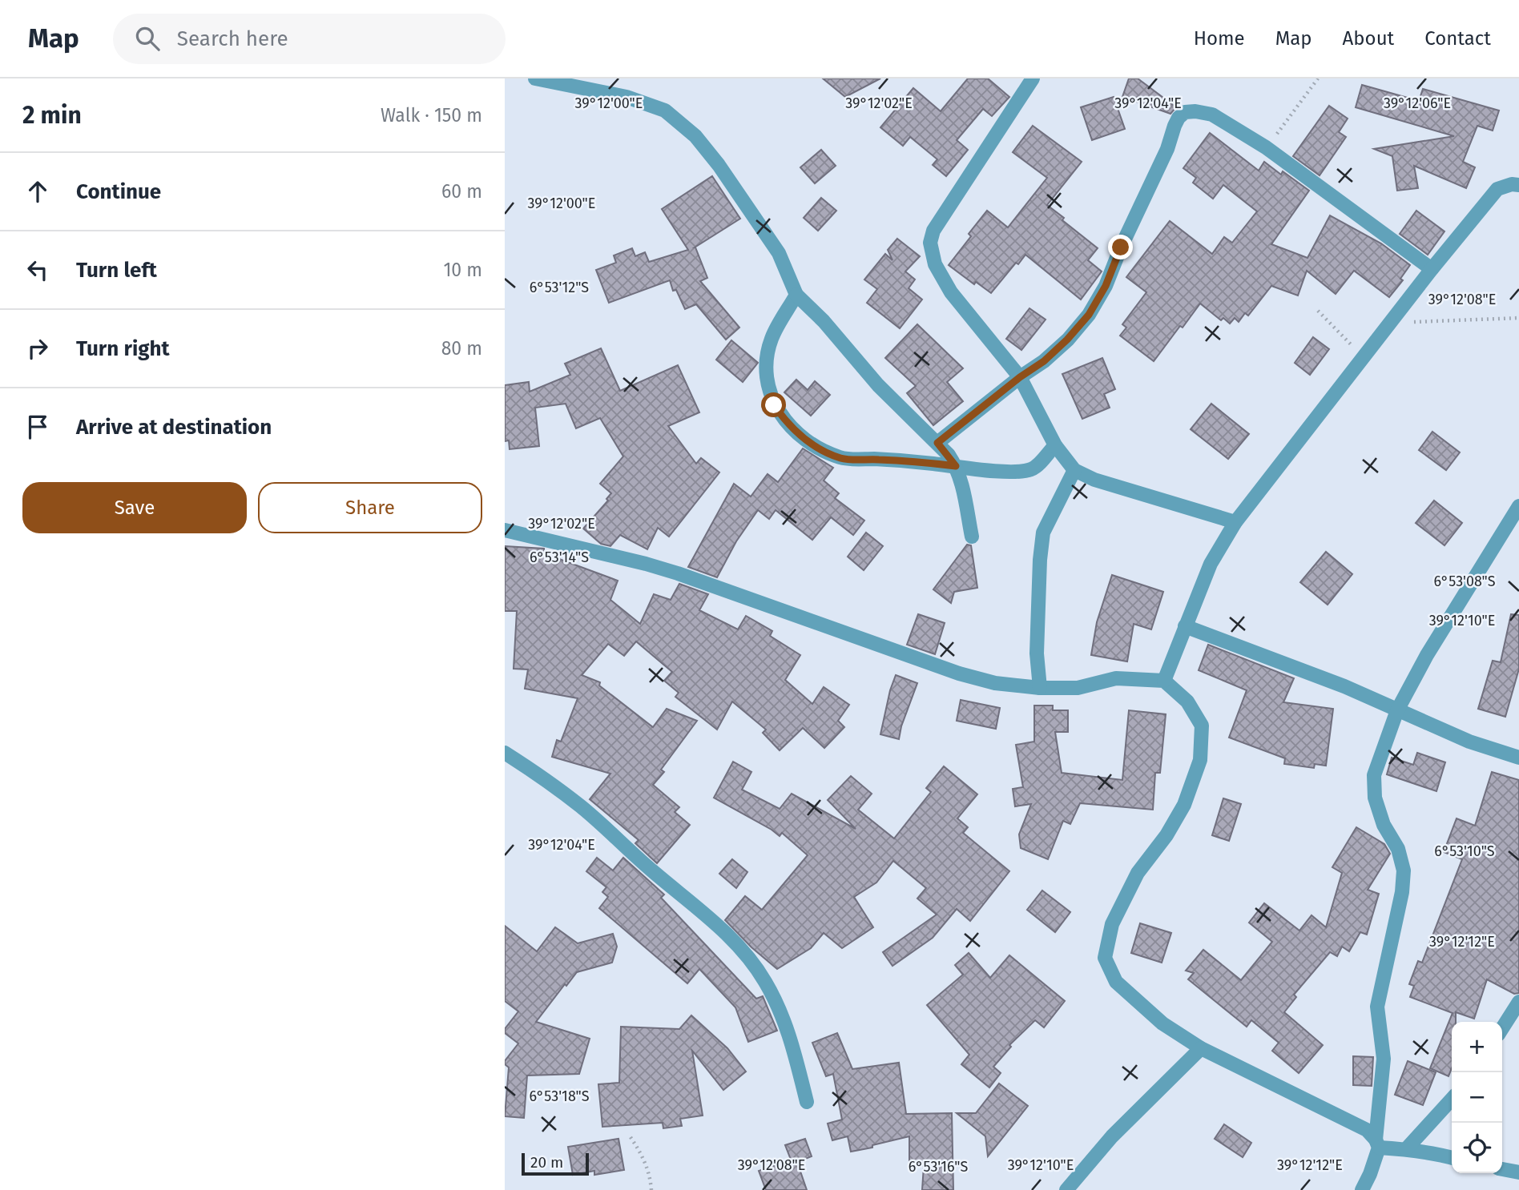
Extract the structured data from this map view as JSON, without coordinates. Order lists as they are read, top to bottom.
{
  "scale_bar": "20 m",
  "page": {
    "header": "Map",
    "search": "Search here",
    "nav": [
      "Home",
      "Map",
      "About",
      "Contact"
    ],
    "heading": ["2 min", "Walk · 150 m"],
    "list": [
      ["Continue", "60 m"],
      ["Turn left", "10 m"],
      ["Turn right", "80 m"],
      "Arrive at destination"
    ],
    "buttons": ["Save", "Share"],
    "map_buttons": ["+", "−"],
    "scale": "20 m"
  },
  "coordinates": [
    "39°12'00\"E",
    "39°12'02\"E",
    "39°12'04\"E",
    "39°12'06\"E",
    "6°53'12\"S",
    "39°12'08\"E",
    "6°53'14\"S",
    "6°53'08\"S",
    "39°12'10\"E",
    "6°53'10\"S",
    "39°12'12\"E",
    "6°53'18\"S",
    "6°53'16\"S"
  ]
}
